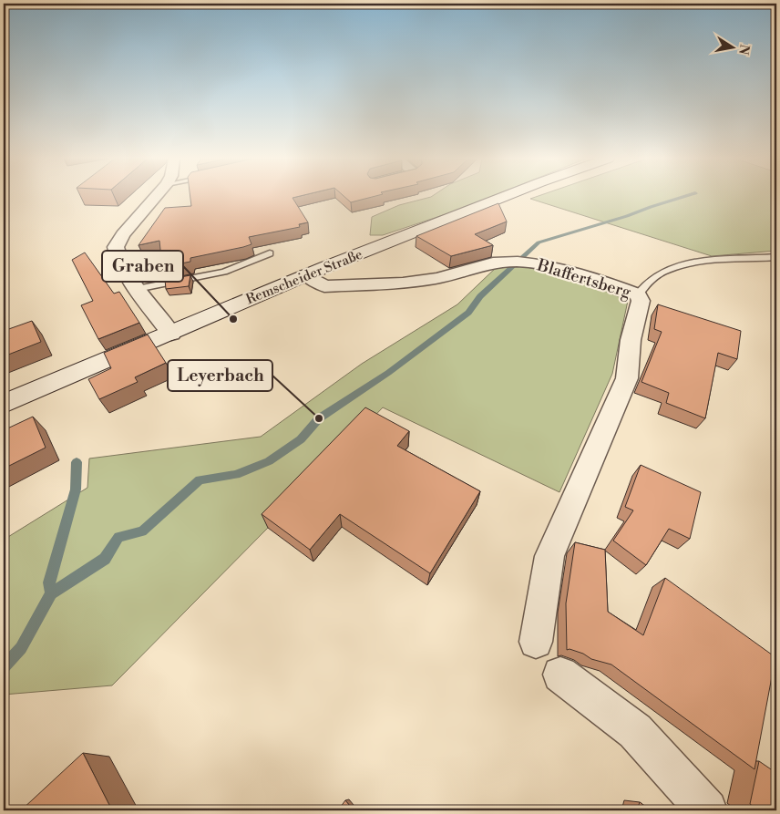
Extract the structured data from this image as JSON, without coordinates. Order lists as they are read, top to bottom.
{
  "streets": {
    "main road": ["Remscheider Straße"],
    "street": ["Blaffertsberg"]
  },
  "crossings": [
    ["Remscheider Straße", "Blaffertsberg"]
  ],
  "places": ["Graben", "Leyerbach"],
  "north": "right"
}
